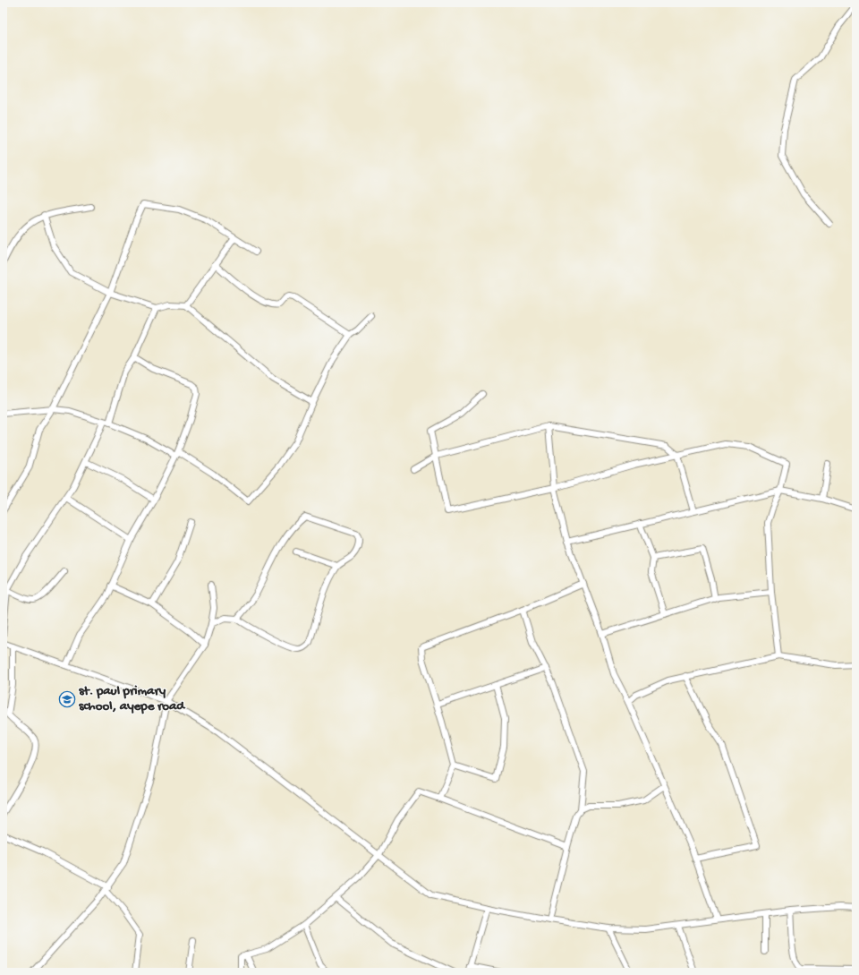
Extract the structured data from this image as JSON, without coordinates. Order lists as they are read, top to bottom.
{
  "places": {
    "school or university": ["st. paul primary school, ayepe road"]
  }
}
